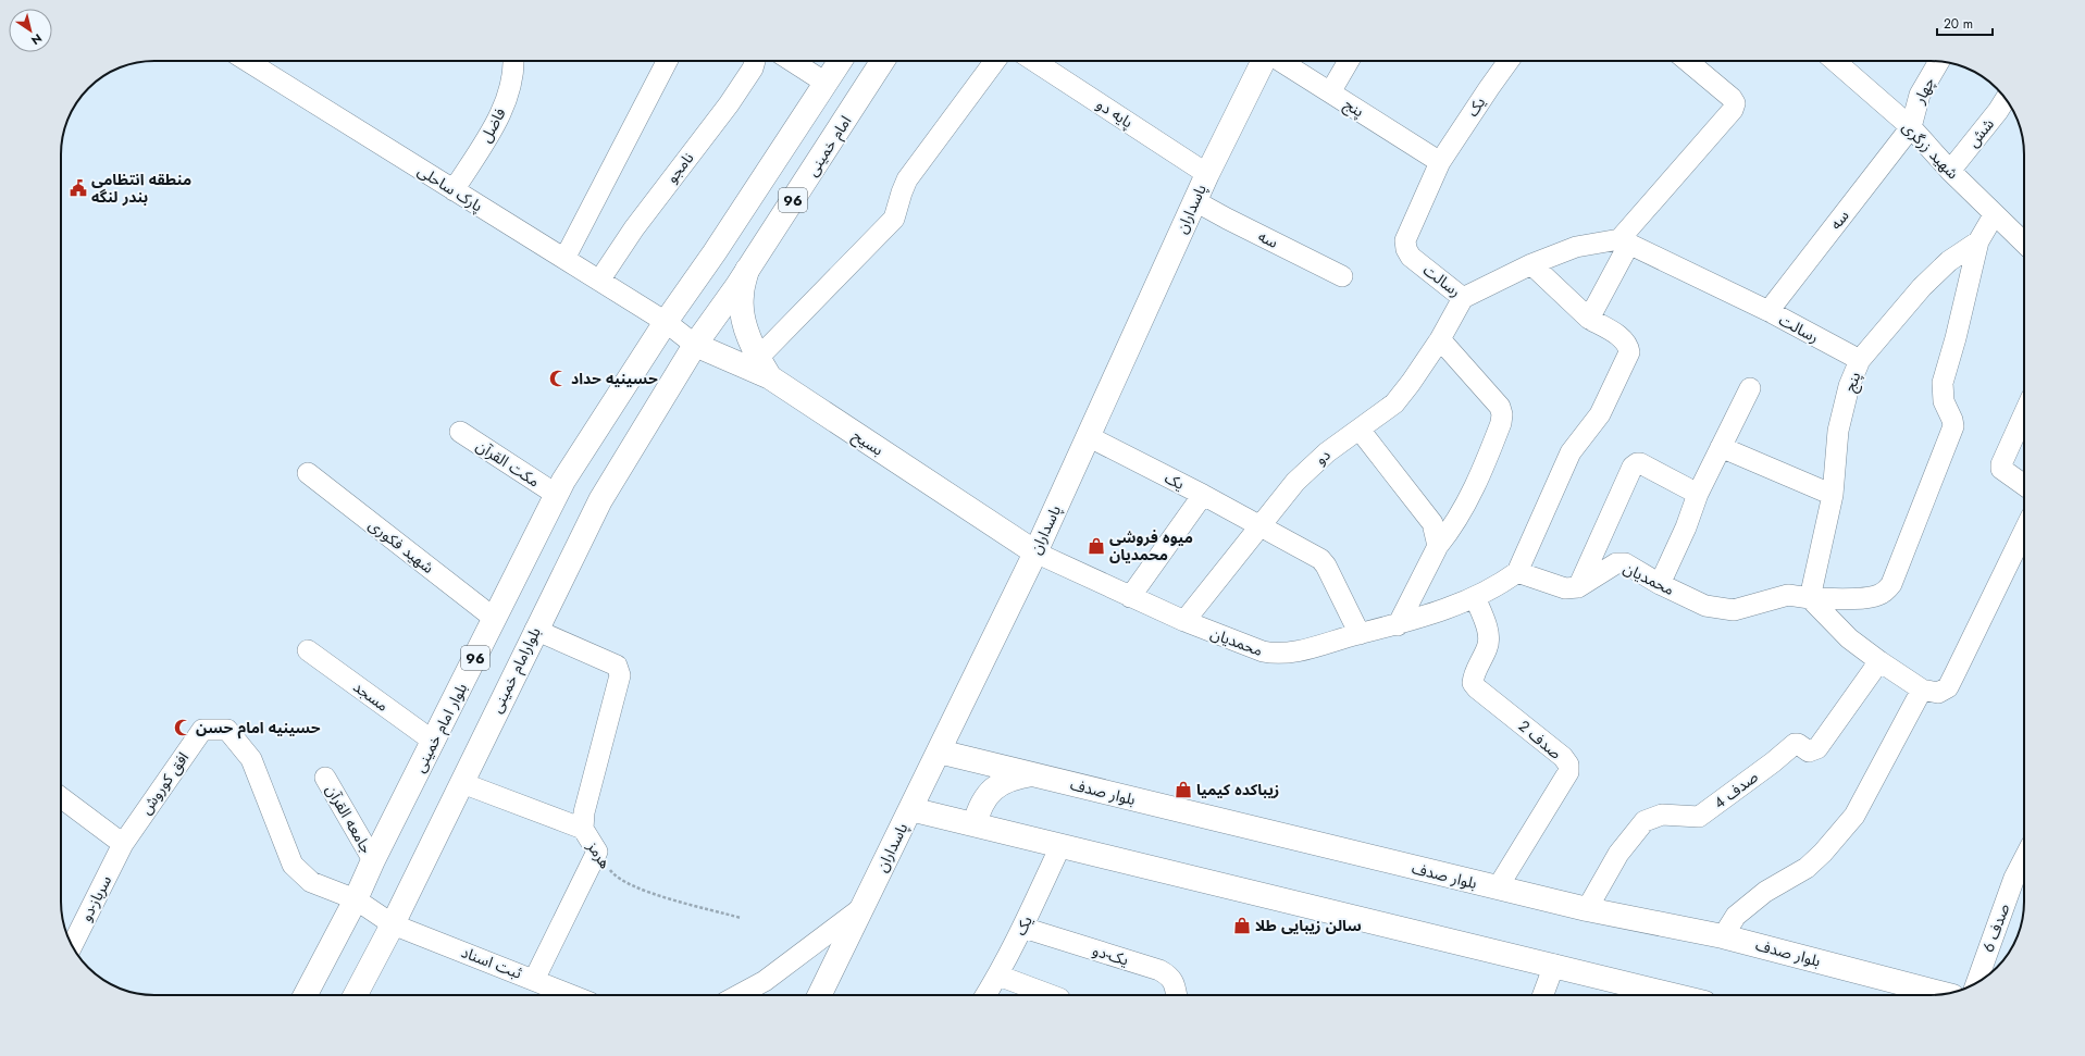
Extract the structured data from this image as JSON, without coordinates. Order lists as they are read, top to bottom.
{
  "streets": {
    "main road": [
      "امام خمینی",
      "96",
      "پاسداران",
      "بسیح",
      "بلوارامام خمینی",
      "بلوار امام خمینی",
      "بلوار صدف"
    ],
    "street": [
      "چهار",
      "یک",
      "پنج",
      "پایه دو",
      "فاضل",
      "شش",
      "شهید زرگری",
      "نامجو",
      "پارک ساحلی",
      "سه",
      "رسالت",
      "دو",
      "مکت القرآن",
      "شهید فکوری",
      "محمدیان",
      "مسجد",
      "صدف 2",
      "افق کوروش",
      "صدف 4",
      "جامعه القرآن",
      "هرمز",
      "سرباز-دو",
      "صدف 6",
      "یک-دو",
      "ثبت اسناد"
    ]
  },
  "crossings": [
    ["چهار", "شهید زرگری"],
    ["چهار", "سه"],
    ["یک", "پنج"],
    ["یک", "پاسداران"],
    ["یک", "رسالت"],
    ["یک", "دو"],
    ["یک", "محمدیان"],
    ["یک", "یک-دو"],
    ["پنج", "شهید زرگری"],
    ["پنج", "رسالت"],
    ["پنج", "محمدیان"],
    ["پایه دو", "پاسداران"],
    ["فاضل", "پارک ساحلی"],
    ["شش", "شهید زرگری"],
    ["امام خمینی", "پارک ساحلی"],
    ["امام خمینی", "بسیح"],
    ["امام خمینی", "بلوارامام خمینی"],
    ["شهید زرگری", "سه"],
    ["نامجو", "پارک ساحلی"],
    ["پارک ساحلی", "96"],
    ["پارک ساحلی", "بسیح"],
    ["پارک ساحلی", "بلوارامام خمینی"],
    ["پارک ساحلی", "بلوار امام خمینی"],
    ["96", "بلوار امام خمینی"],
    ["پاسداران", "سه"],
    ["پاسداران", "بسیح"],
    ["پاسداران", "محمدیان"],
    ["پاسداران", "بلوار صدف"],
    ["سه", "رسالت"],
    ["رسالت", "دو"],
    ["بسیح", "محمدیان"],
    ["بسیح", "بلوارامام خمینی"],
    ["دو", "محمدیان"],
    ["مکت القرآن", "بلوار امام خمینی"],
    ["شهید فکوری", "بلوار امام خمینی"],
    ["محمدیان", "صدف 2"],
    ["بلوارامام خمینی", "هرمز"],
    ["بلوارامام خمینی", "ثبت اسناد"],
    ["مسجد", "بلوار امام خمینی"],
    ["بلوار امام خمینی", "افق کوروش"],
    ["بلوار امام خمینی", "جامعه القرآن"],
    ["بلوار امام خمینی", "ثبت اسناد"],
    ["صدف 2", "بلوار صدف"],
    ["افق کوروش", "سرباز-دو"],
    ["افق کوروش", "ثبت اسناد"],
    ["صدف 4", "بلوار صدف"]
  ],
  "places": {
    "public building": ["منطقه انتظامی بندر لنگه"],
    "mosque": ["حسینیه حداد", "حسینیه امام حسن"],
    "shop": ["میوه فروشی محمدیان", "زیباکده کیمیا", "سالن زیبایی طلا"]
  },
  "scale_bar": "20 m",
  "north": "bottom right"
}
